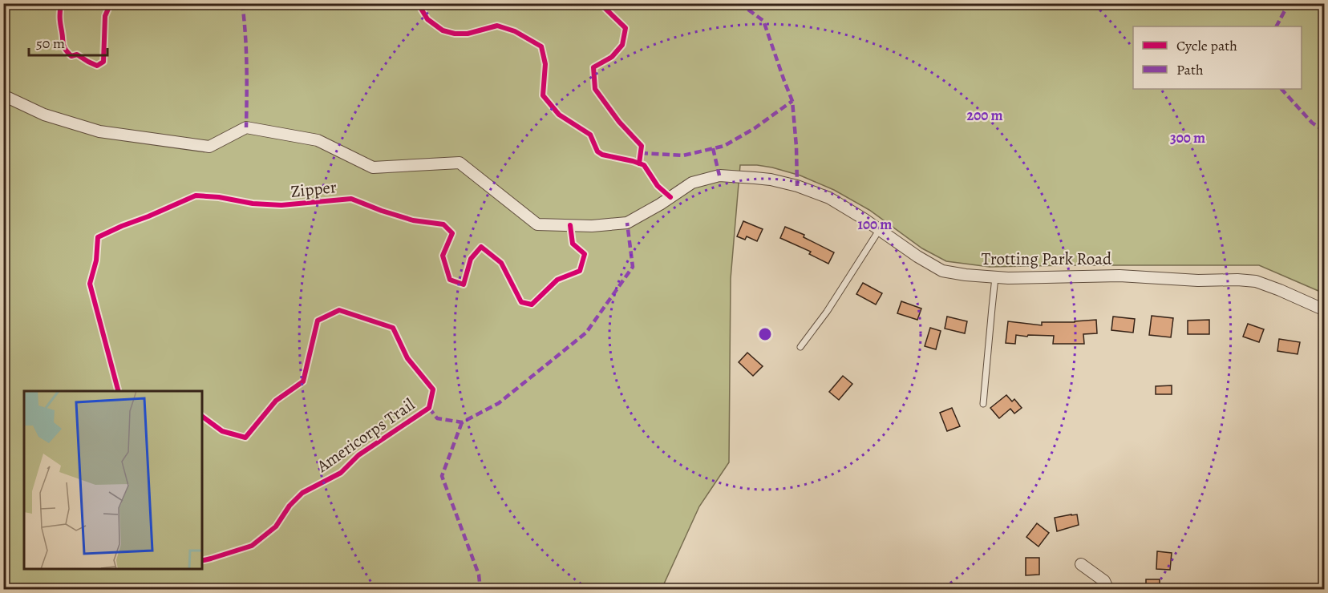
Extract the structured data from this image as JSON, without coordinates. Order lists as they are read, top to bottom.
{
  "streets": {
    "street": ["Trotting Park Road"],
    "cycle path": ["Zipper", "Americorps Trail"]
  },
  "legend": ["Cycle path", "Path"],
  "scale_bar": "50 m",
  "rings": ["200 m", "300 m", "100 m"]
}
